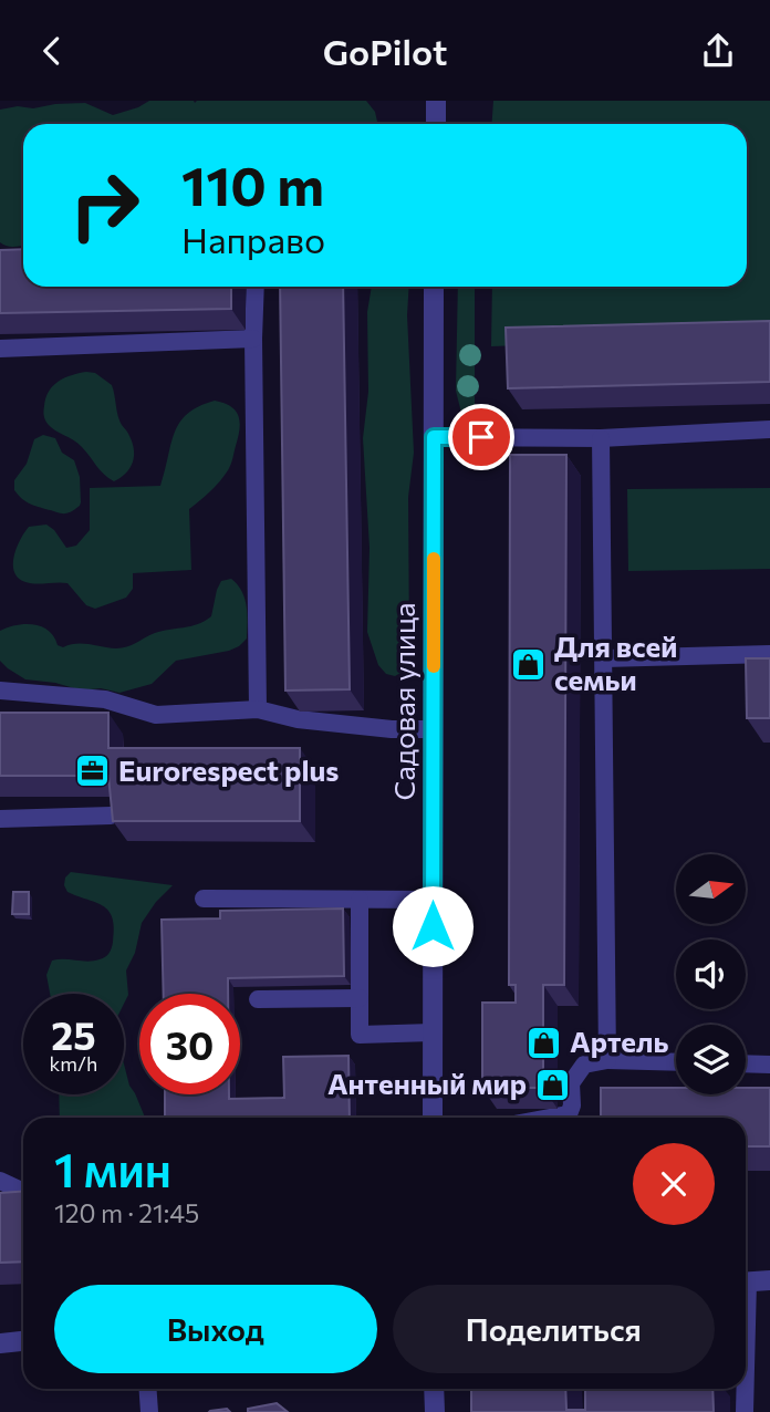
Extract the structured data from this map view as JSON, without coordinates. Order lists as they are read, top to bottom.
{
  "streets": {
    "street": ["Садовая улица"]
  },
  "places": {
    "shop": ["Для всей семьи", "Артель", "Антенный мир"],
    "office": ["Eurorespect plus"]
  },
  "north": "right",
  "page": {
    "header": "GoPilot",
    "turn": ["110 m", "Направо"],
    "speed": "25 km/h",
    "limit": "30",
    "heading": ["1 мин", "120 m · 21:45"],
    "buttons": ["Выход", "Поделиться"]
  }
}
